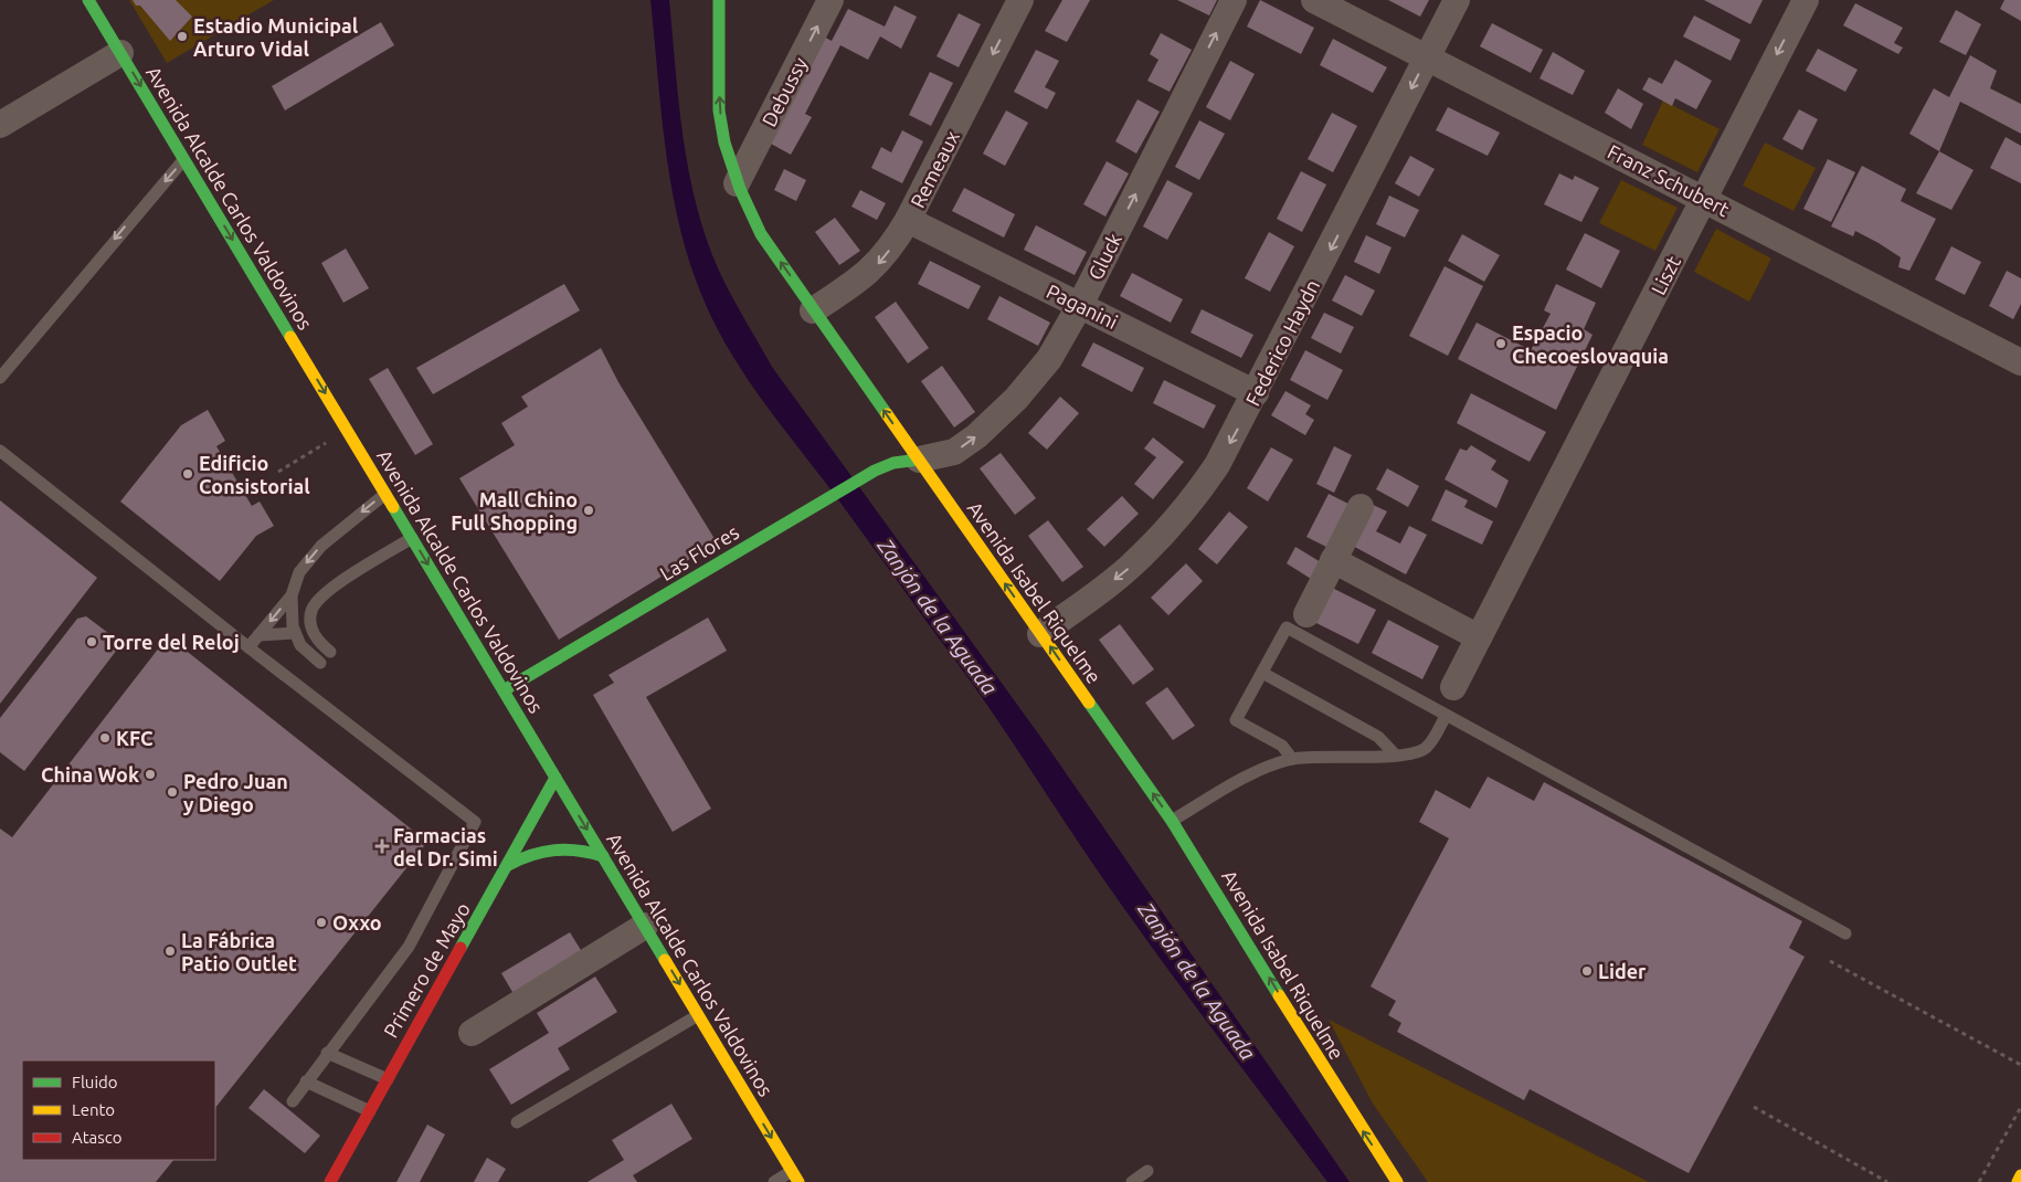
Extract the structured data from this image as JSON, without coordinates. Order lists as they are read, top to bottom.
{
  "streets": {
    "main road": [
      "Avenida Alcalde Carlos Valdovinos",
      "Las Flores",
      "Avenida Isabel Riquelme",
      "Primero de Mayo"
    ],
    "street": [
      "Debussy",
      "Remeaux",
      "Franz Schubert",
      "Gluck",
      "Liszt",
      "Paganini",
      "Federico Haydn"
    ]
  },
  "crossings": [
    ["Debussy", "Avenida Isabel Riquelme"],
    ["Remeaux", "Paganini"],
    ["Remeaux", "Avenida Isabel Riquelme"],
    ["Franz Schubert", "Liszt"],
    ["Franz Schubert", "Federico Haydn"],
    ["Avenida Alcalde Carlos Valdovinos", "Las Flores"],
    ["Avenida Alcalde Carlos Valdovinos", "Primero de Mayo"],
    ["Gluck", "Paganini"],
    ["Gluck", "Las Flores"],
    ["Gluck", "Avenida Isabel Riquelme"],
    ["Paganini", "Federico Haydn"],
    ["Federico Haydn", "Avenida Isabel Riquelme"],
    ["Las Flores", "Avenida Isabel Riquelme"]
  ],
  "one_way": [
    "Debussy",
    "Remeaux",
    "Avenida Alcalde Carlos Valdovinos",
    "Gluck",
    "Federico Haydn",
    "Avenida Isabel Riquelme"
  ],
  "water": ["Zanjón de la Aguada"],
  "places": {
    "other": [
      "Estadio Municipal Arturo Vidal",
      "Espacio Checoeslovaquia",
      "Edificio Consistorial",
      "Mall Chino Full Shopping",
      "Torre del Reloj",
      "KFC",
      "China Wok",
      "Pedro Juan y Diego",
      "Oxxo",
      "La Fábrica Patio Outlet",
      "Lider"
    ],
    "health": ["Farmacias del Dr. Simi"]
  },
  "legend": ["Fluido", "Lento", "Atasco"]
}
